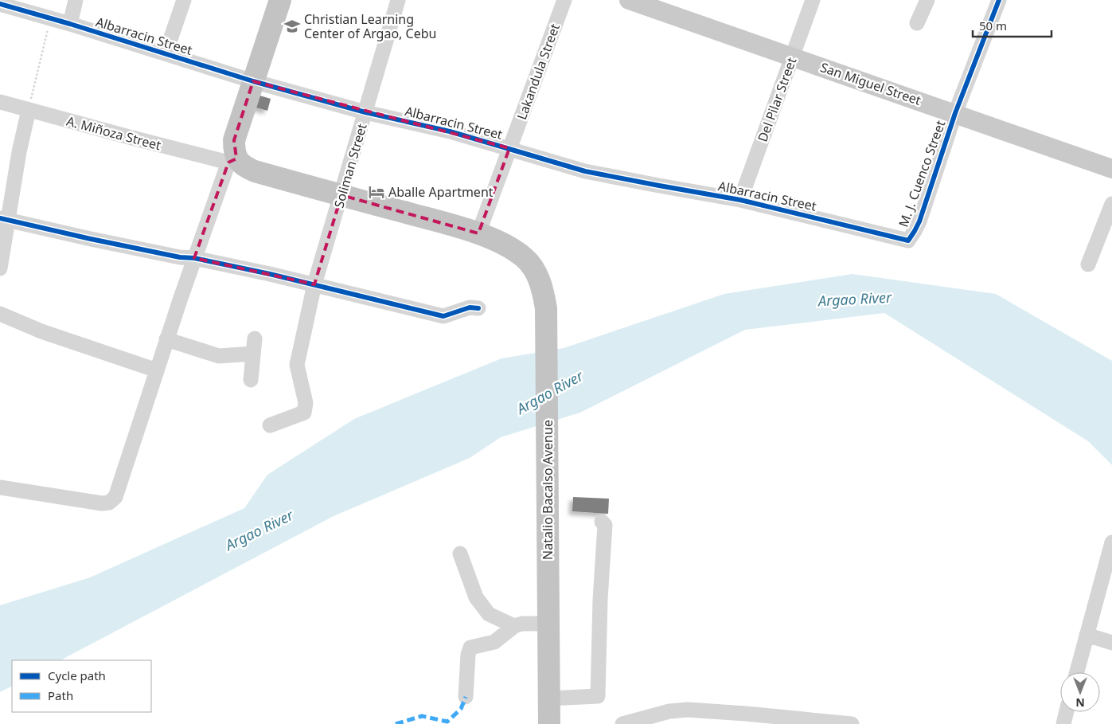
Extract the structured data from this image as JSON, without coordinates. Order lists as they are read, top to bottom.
{
  "streets": {
    "highway": ["Natalio Bacalso Avenue"],
    "main road": ["San Miguel Street"],
    "street": [
      "Albarracin Street",
      "Lakandula Street",
      "Del Pilar Street",
      "A. Miñoza Street",
      "Soliman Street",
      "M. J. Cuenco Street"
    ]
  },
  "crossings": [
    ["Albarracin Street", "Lakandula Street"],
    ["Albarracin Street", "Del Pilar Street"],
    ["Albarracin Street", "Soliman Street"],
    ["Albarracin Street", "M. J. Cuenco Street"],
    ["Lakandula Street", "Natalio Bacalso Avenue"],
    ["San Miguel Street", "Del Pilar Street"],
    ["San Miguel Street", "M. J. Cuenco Street"],
    ["A. Miñoza Street", "Natalio Bacalso Avenue"],
    ["Soliman Street", "Natalio Bacalso Avenue"]
  ],
  "water": ["Argao River"],
  "places": {
    "school or university": ["Christian Learning Center of Argao, Cebu"],
    "hotel": ["Aballe Apartment"]
  },
  "legend": ["Cycle path", "Path"],
  "scale_bar": "50 m",
  "north": "bottom"
}
